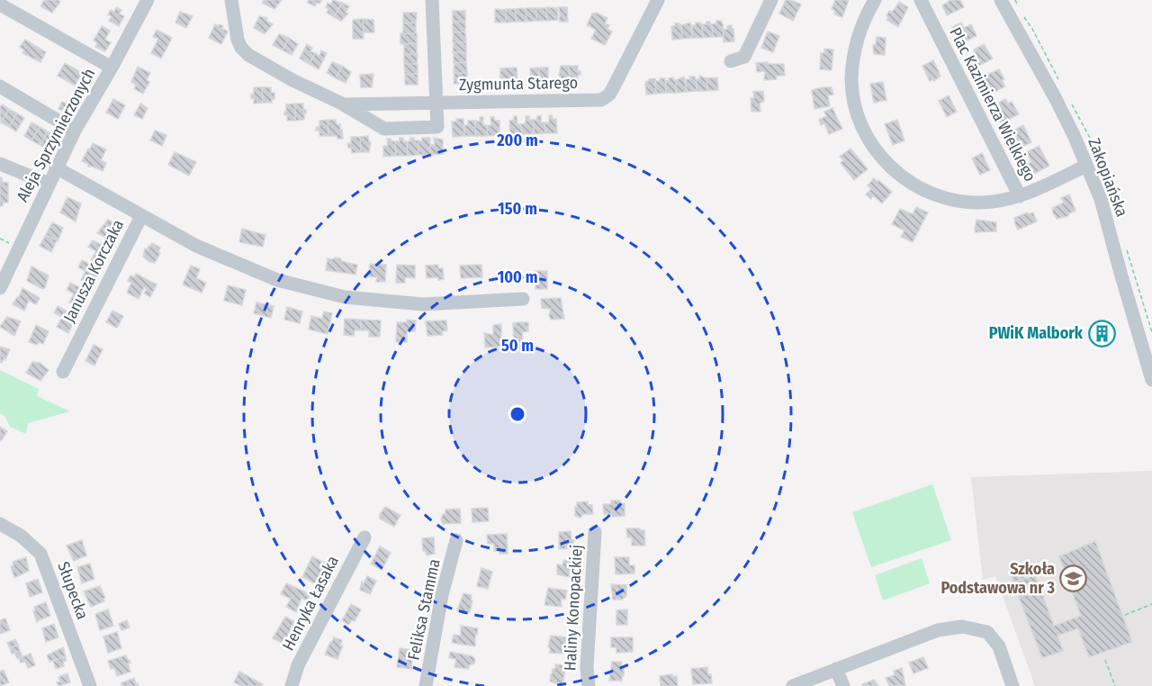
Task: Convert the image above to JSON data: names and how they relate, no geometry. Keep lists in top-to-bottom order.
{
  "streets": {
    "street": [
      "Zygmunta Starego",
      "Plac Kazimierza Wielkiego",
      "Aleja Sprzymierzonych",
      "Zakopiańska",
      "Janusza Korczaka",
      "Słupecka",
      "Henryka Łasaka",
      "Haliny Konopackiej",
      "Feliksa Stamma"
    ]
  },
  "crossings": [
    ["Aleja Sprzymierzonych", "Janusza Korczaka"]
  ],
  "places": {
    "building": ["PWiK Malbork"],
    "school or university": ["Szkoła Podstawowa nr 3"]
  },
  "rings": [
    "200 m",
    "150 m",
    "100 m",
    "50 m"
  ]
}
